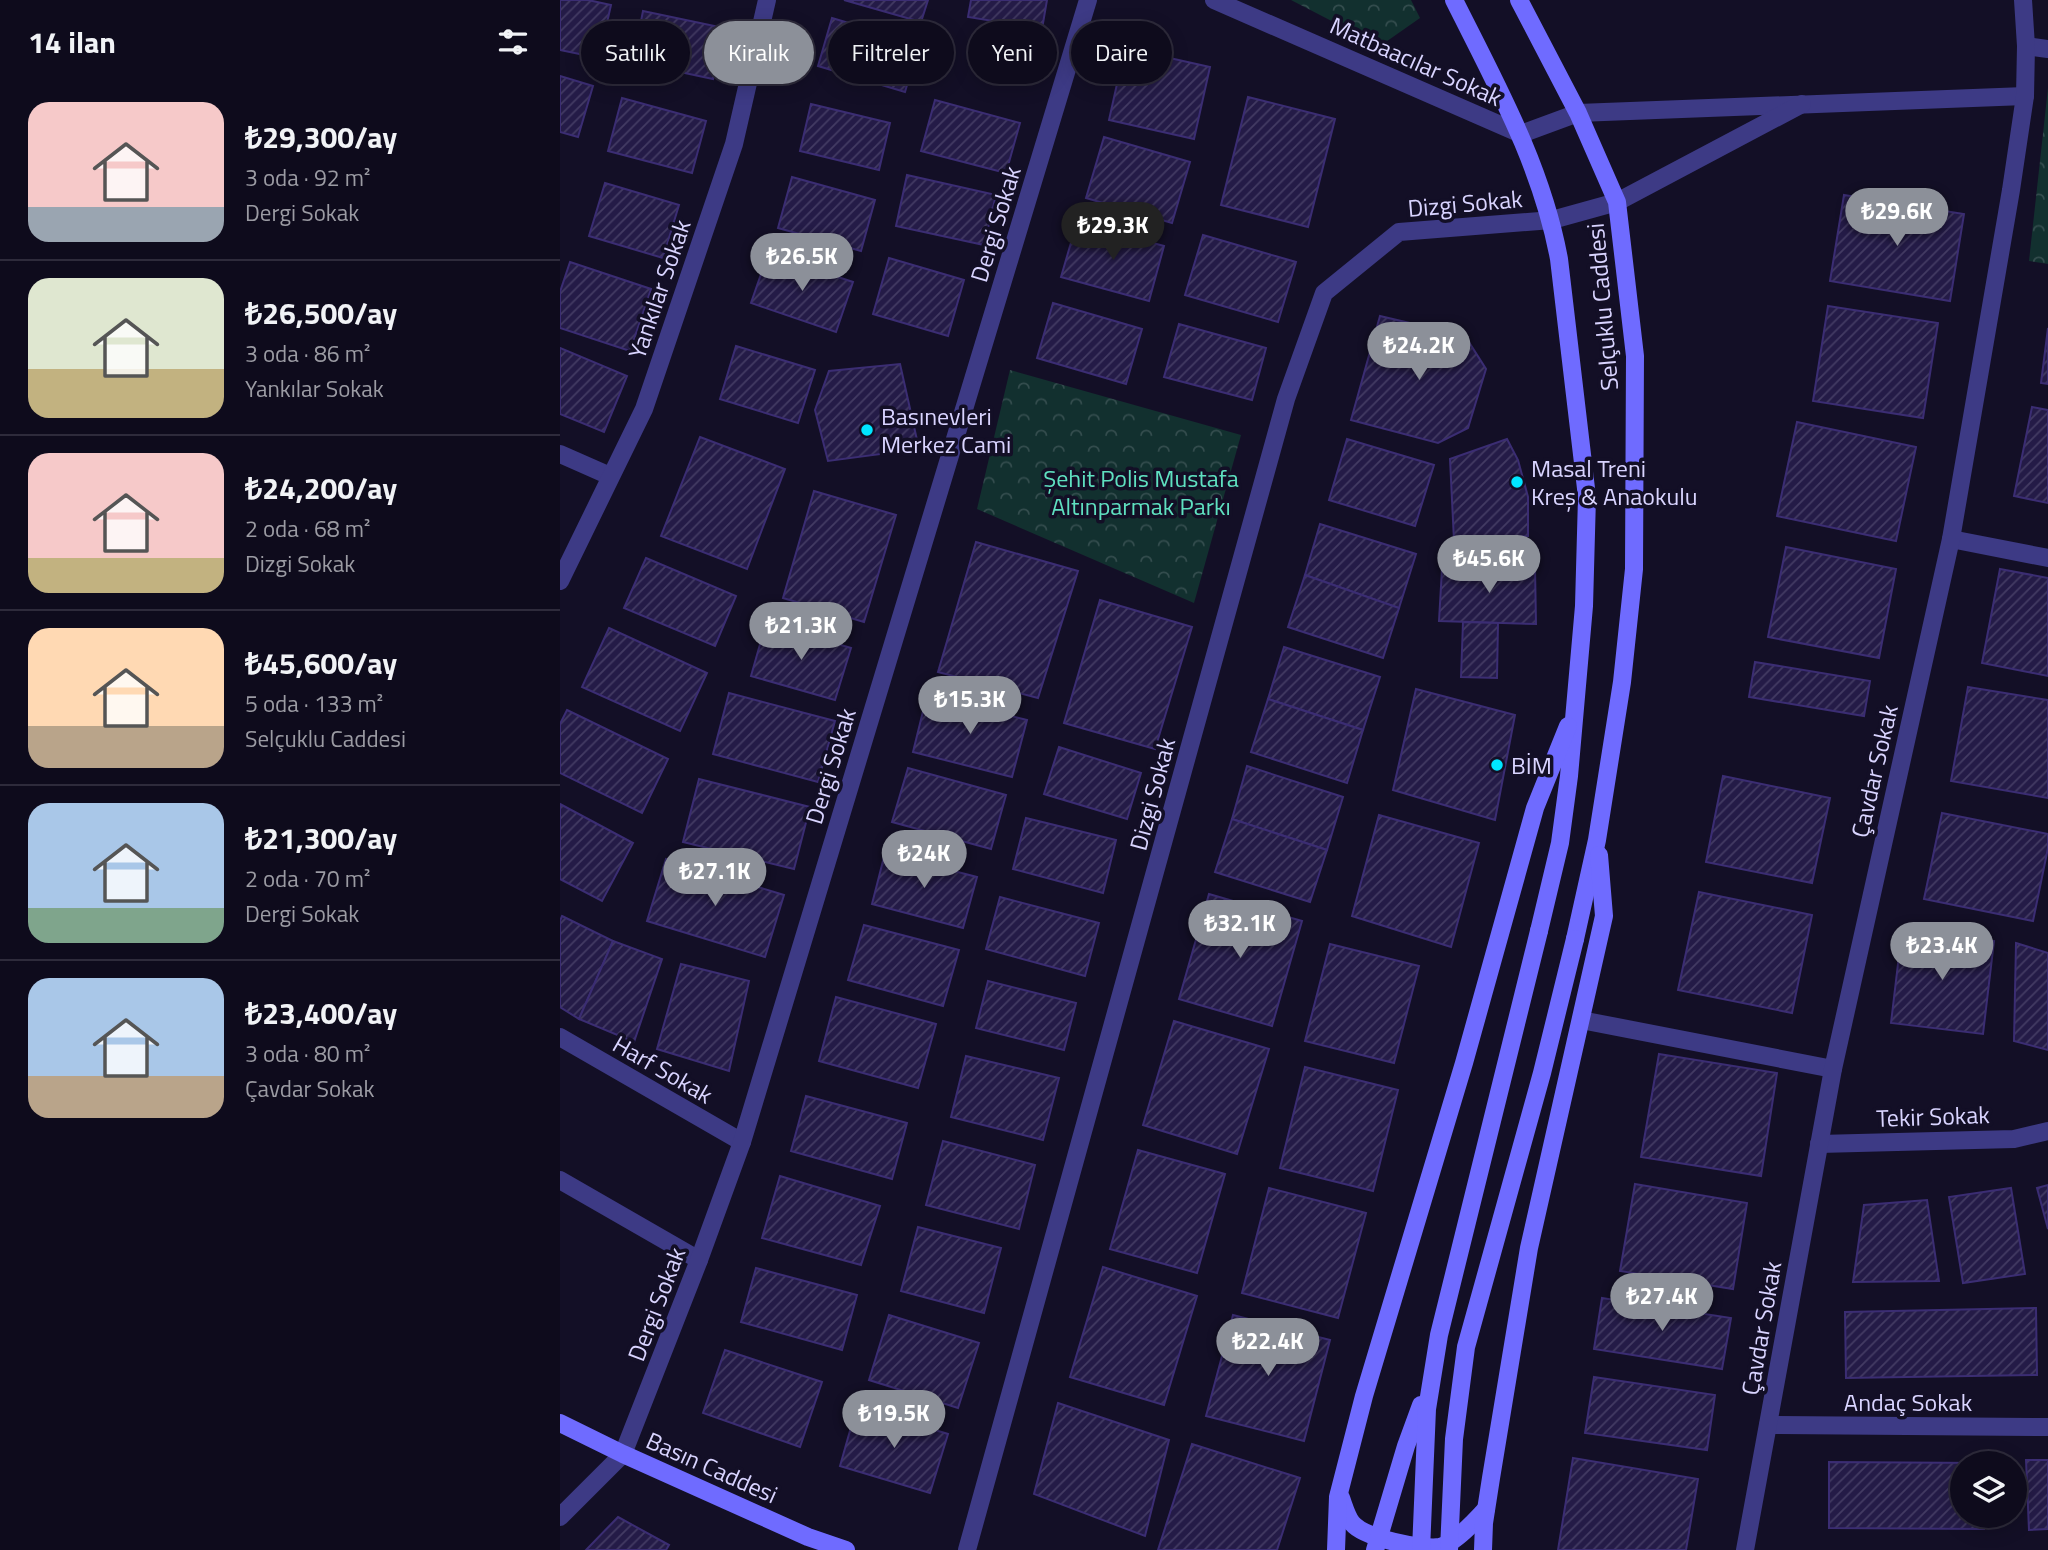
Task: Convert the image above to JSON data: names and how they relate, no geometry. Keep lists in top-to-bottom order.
{
  "streets": {
    "main road": ["Selçuklu Caddesi", "Basın Caddesi"],
    "street": [
      "Matbaacılar Sokak",
      "Dizgi Sokak",
      "Dergi Sokak",
      "Yankılar Sokak",
      "Çavdar Sokak",
      "Harf Sokak",
      "Tekir Sokak",
      "Andaç Sokak"
    ]
  },
  "crossings": [
    ["Matbaacılar Sokak", "Selçuklu Caddesi"],
    ["Dizgi Sokak", "Selçuklu Caddesi"],
    ["Dergi Sokak", "Harf Sokak"],
    ["Dergi Sokak", "Basın Caddesi"],
    ["Çavdar Sokak", "Tekir Sokak"],
    ["Çavdar Sokak", "Andaç Sokak"]
  ],
  "parks": ["Şehit Polis Mustafa Altınparmak Parkı"],
  "places": ["Basınevleri Merkez Cami", "Masal Treni Kreş & Anaokulu", "BİM"],
  "page": {
    "heading": "14 ilan",
    "chip": [
      "Satılık",
      "Kiralık",
      "Filtreler",
      "Yeni",
      "Daire"
    ],
    "list": [
      {
        "name": "₺29,300/ay",
        "note": "3 oda · 92 m² · Dergi Sokak"
      },
      {
        "name": "₺26,500/ay",
        "note": "3 oda · 86 m² · Yankılar Sokak"
      },
      {
        "name": "₺24,200/ay",
        "note": "2 oda · 68 m² · Dizgi Sokak"
      },
      {
        "name": "₺45,600/ay",
        "note": "5 oda · 133 m² · Selçuklu Caddesi"
      },
      {
        "name": "₺21,300/ay",
        "note": "2 oda · 70 m² · Dergi Sokak"
      },
      {
        "name": "₺23,400/ay",
        "note": "3 oda · 80 m² · Çavdar Sokak"
      }
    ],
    "price": [
      "₺29.6K",
      "₺29.3K",
      "₺26.5K",
      "₺24.2K",
      "₺45.6K",
      "₺21.3K",
      "₺15.3K",
      "₺24K",
      "₺27.1K",
      "₺32.1K",
      "₺23.4K",
      "₺27.4K",
      "₺22.4K",
      "₺19.5K"
    ]
  }
}
